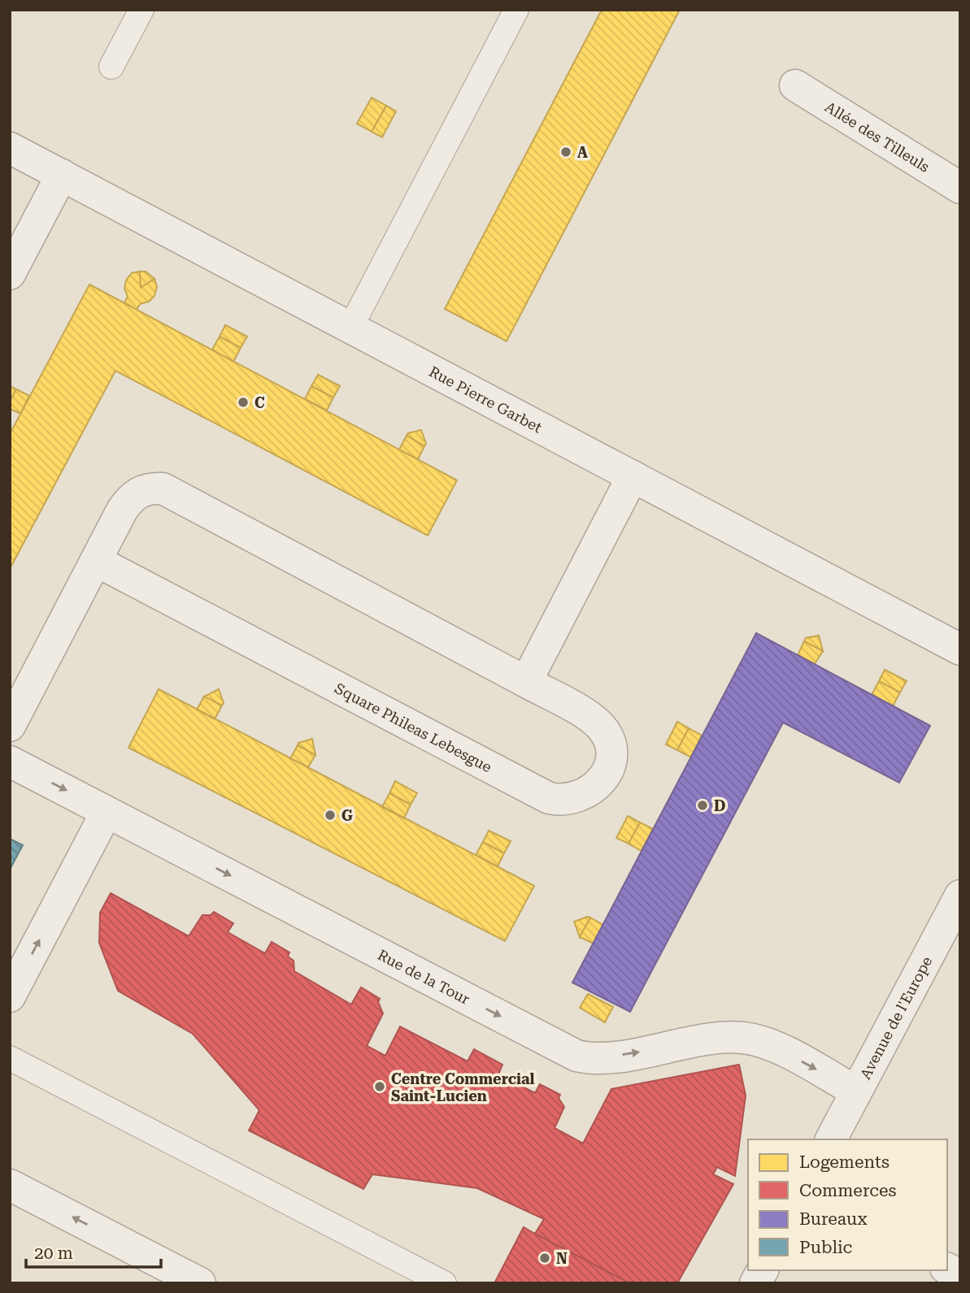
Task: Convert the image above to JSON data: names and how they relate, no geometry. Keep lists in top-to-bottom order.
{
  "streets": {
    "street": [
      "Allée des Tilleuls",
      "Rue Pierre Garbet",
      "Square Phileas Lebesgue",
      "Rue de la Tour",
      "Avenue de l'Europe"
    ]
  },
  "crossings": [
    ["Rue de la Tour", "Avenue de l'Europe"]
  ],
  "one_way": ["Rue de la Tour"],
  "places": [
    "A",
    "C",
    "D",
    "G",
    "Centre Commercial Saint-Lucien",
    "N"
  ],
  "legend": [
    "Logements",
    "Commerces",
    "Bureaux",
    "Public"
  ],
  "scale_bar": "20 m"
}
